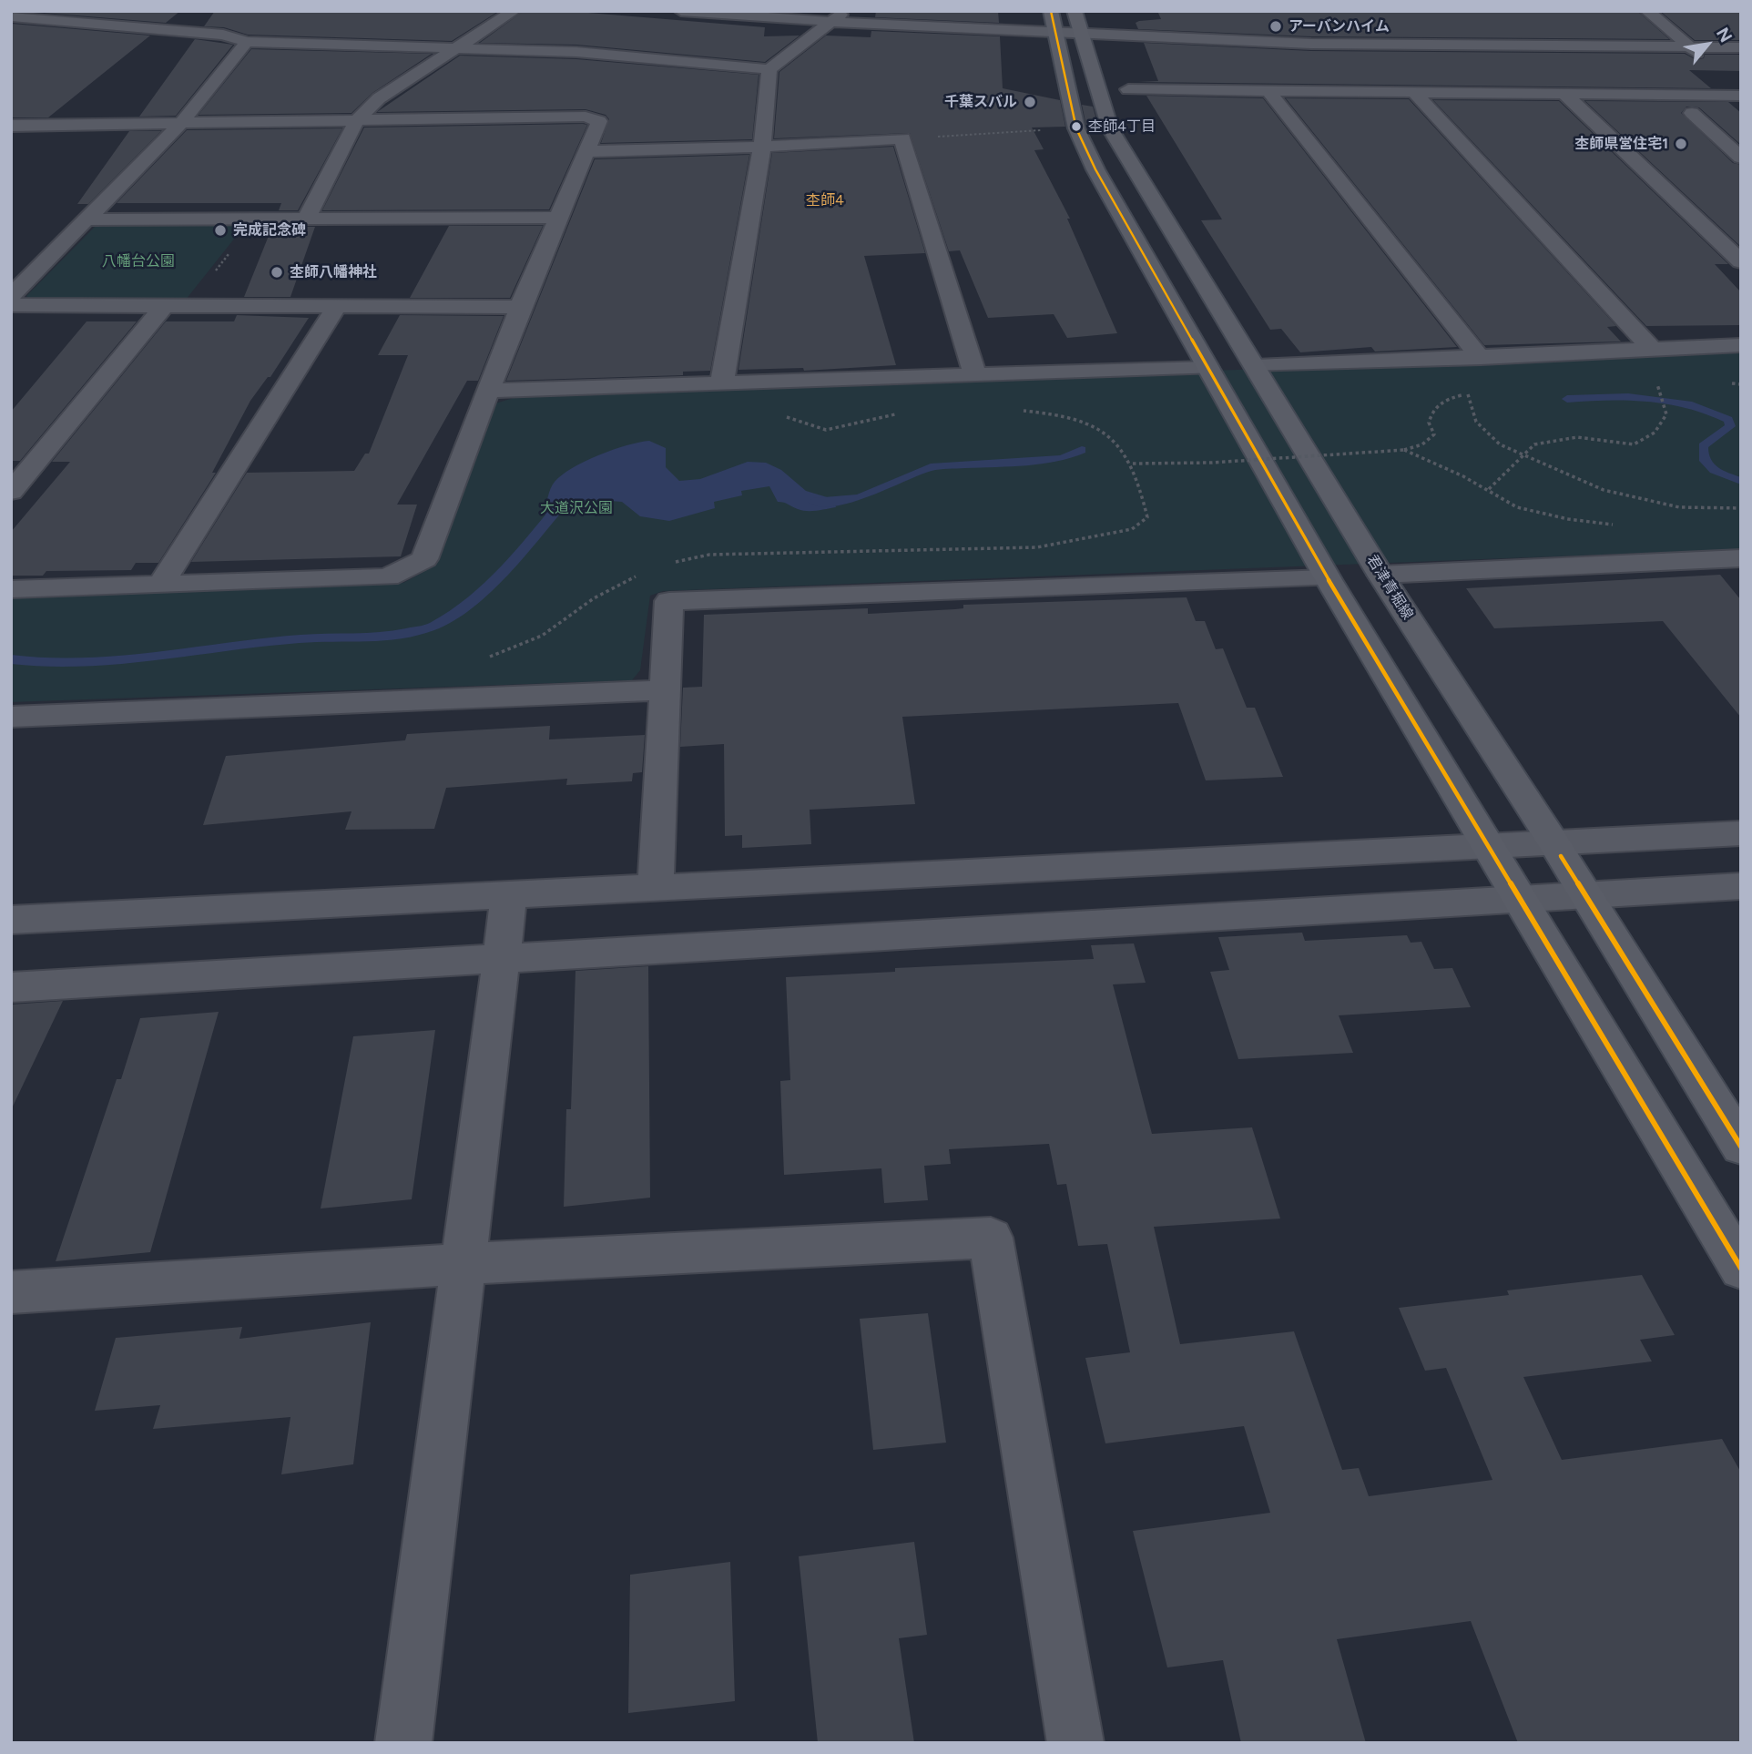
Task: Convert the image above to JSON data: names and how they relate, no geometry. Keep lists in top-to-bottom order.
{
  "streets": {
    "main road": ["君津青堀線"]
  },
  "districts": ["杢師4"],
  "parks": ["八幡台公園", "大道沢公園"],
  "places": [
    "アーバンハイム",
    "千葉スバル",
    "杢師4丁目",
    "杢師県営住宅1",
    "完成記念碑",
    "杢師八幡神社"
  ],
  "north": "top right"
}
